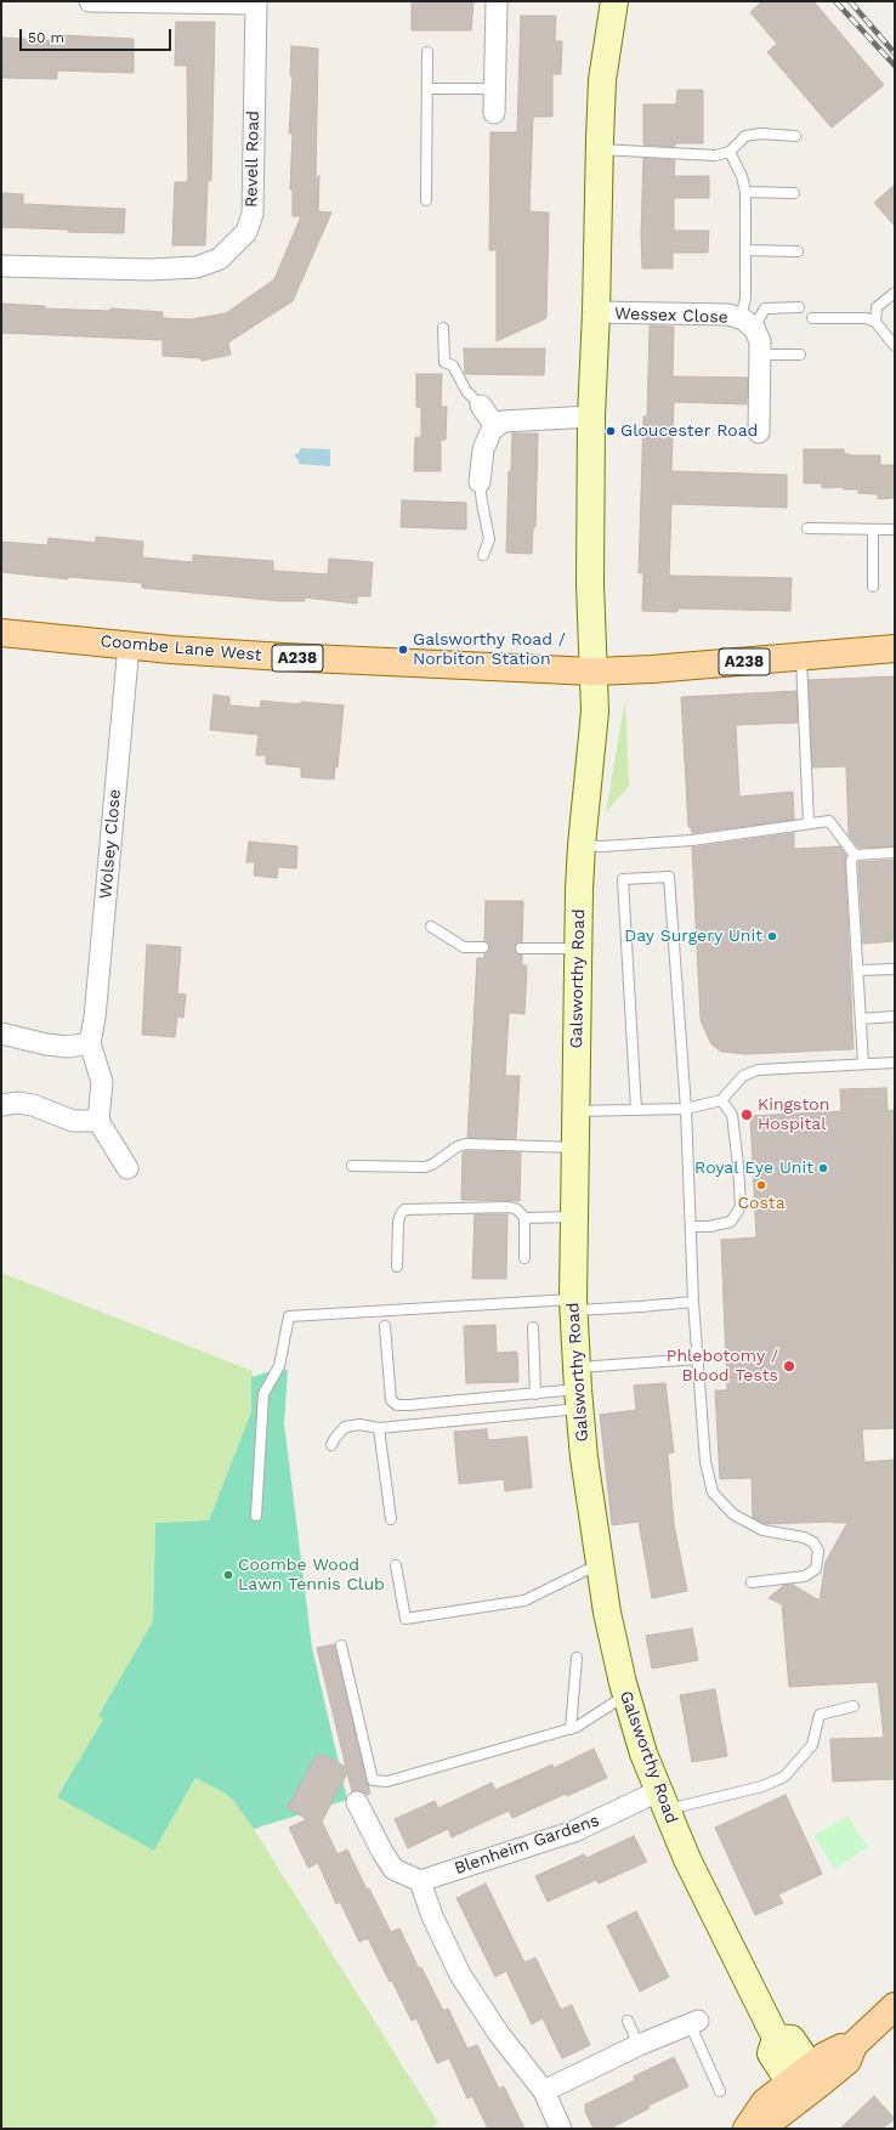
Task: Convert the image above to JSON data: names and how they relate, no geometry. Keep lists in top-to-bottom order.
{
  "streets": {
    "main road": ["Coombe Lane West", "A238"],
    "street": [
      "Revell Road",
      "Wessex Close",
      "Wolsey Close",
      "Galsworthy Road",
      "Blenheim Gardens"
    ]
  },
  "crossings": [
    ["Coombe Lane West", "A238"],
    ["Coombe Lane West", "Wolsey Close"],
    ["Coombe Lane West", "Galsworthy Road"],
    ["A238", "Galsworthy Road"],
    ["Galsworthy Road", "Blenheim Gardens"]
  ],
  "places": [
    "Gloucester Road",
    "Galsworthy Road / Norbiton Station",
    "Day Surgery Unit",
    "Kingston Hospital",
    "Royal Eye Unit",
    "Costa",
    "Phlebotomy / Blood Tests",
    "Coombe Wood Lawn Tennis Club"
  ],
  "scale_bar": "50 m"
}
